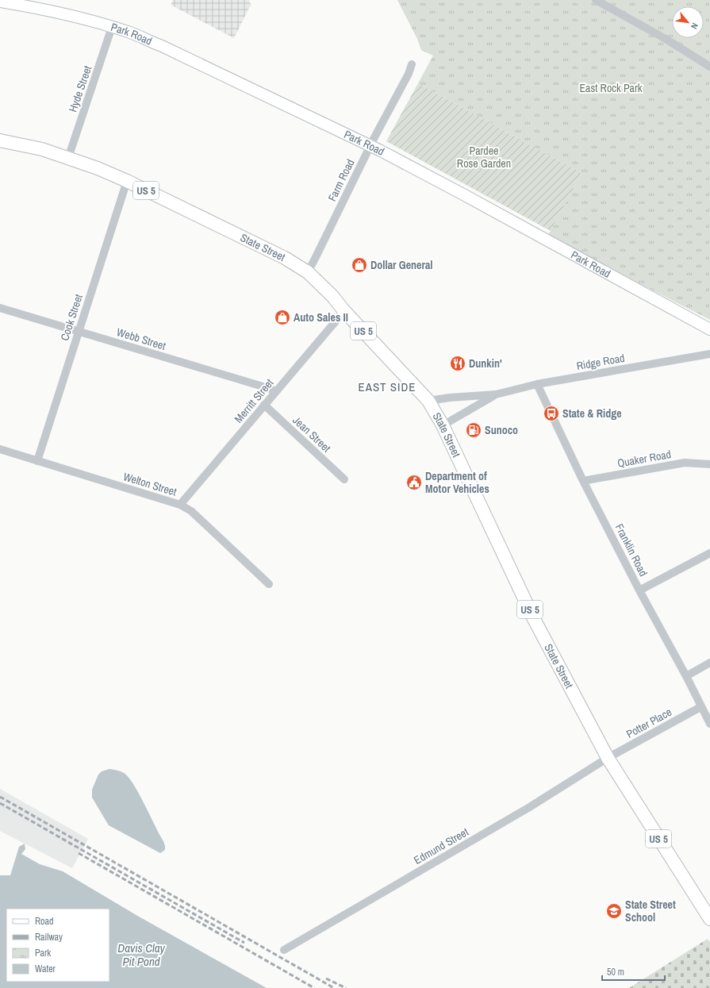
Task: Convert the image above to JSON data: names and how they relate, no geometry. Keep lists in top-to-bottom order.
{
  "streets": {
    "main road": ["Park Road", "US 5", "State Street"],
    "street": [
      "Hyde Street",
      "Farm Road",
      "Cook Street",
      "Webb Street",
      "Ridge Road",
      "Merritt Street",
      "Jean Street",
      "Quaker Road",
      "Welton Street",
      "Franklin Road",
      "Potter Place",
      "Edmund Street"
    ]
  },
  "crossings": [
    ["Park Road", "Hyde Street"],
    ["Park Road", "Farm Road"],
    ["Hyde Street", "State Street"],
    ["Farm Road", "State Street"],
    ["State Street", "Cook Street"],
    ["State Street", "Ridge Road"],
    ["State Street", "Merritt Street"],
    ["State Street", "Potter Place"],
    ["State Street", "Edmund Street"],
    ["Cook Street", "Webb Street"],
    ["Cook Street", "Welton Street"],
    ["Webb Street", "Merritt Street"],
    ["Ridge Road", "Franklin Road"],
    ["Merritt Street", "Jean Street"],
    ["Merritt Street", "Welton Street"],
    ["Quaker Road", "Franklin Road"],
    ["Franklin Road", "Potter Place"],
    ["Potter Place", "Edmund Street"]
  ],
  "districts": ["EAST SIDE"],
  "water": ["Davis Clay Pit Pond"],
  "parks": ["East Rock Park", "Pardee Rose Garden"],
  "places": {
    "shop": ["Dollar General", "Auto Sales II"],
    "restaurant": ["Dunkin'"],
    "bus stop": ["State & Ridge"],
    "fuel station": ["Sunoco"],
    "public building": ["Department of Motor Vehicles"],
    "school or university": ["State Street School"]
  },
  "legend": [
    "Road",
    "Railway",
    "Park",
    "Water"
  ],
  "scale_bar": "50 m",
  "north": "bottom right"
}
